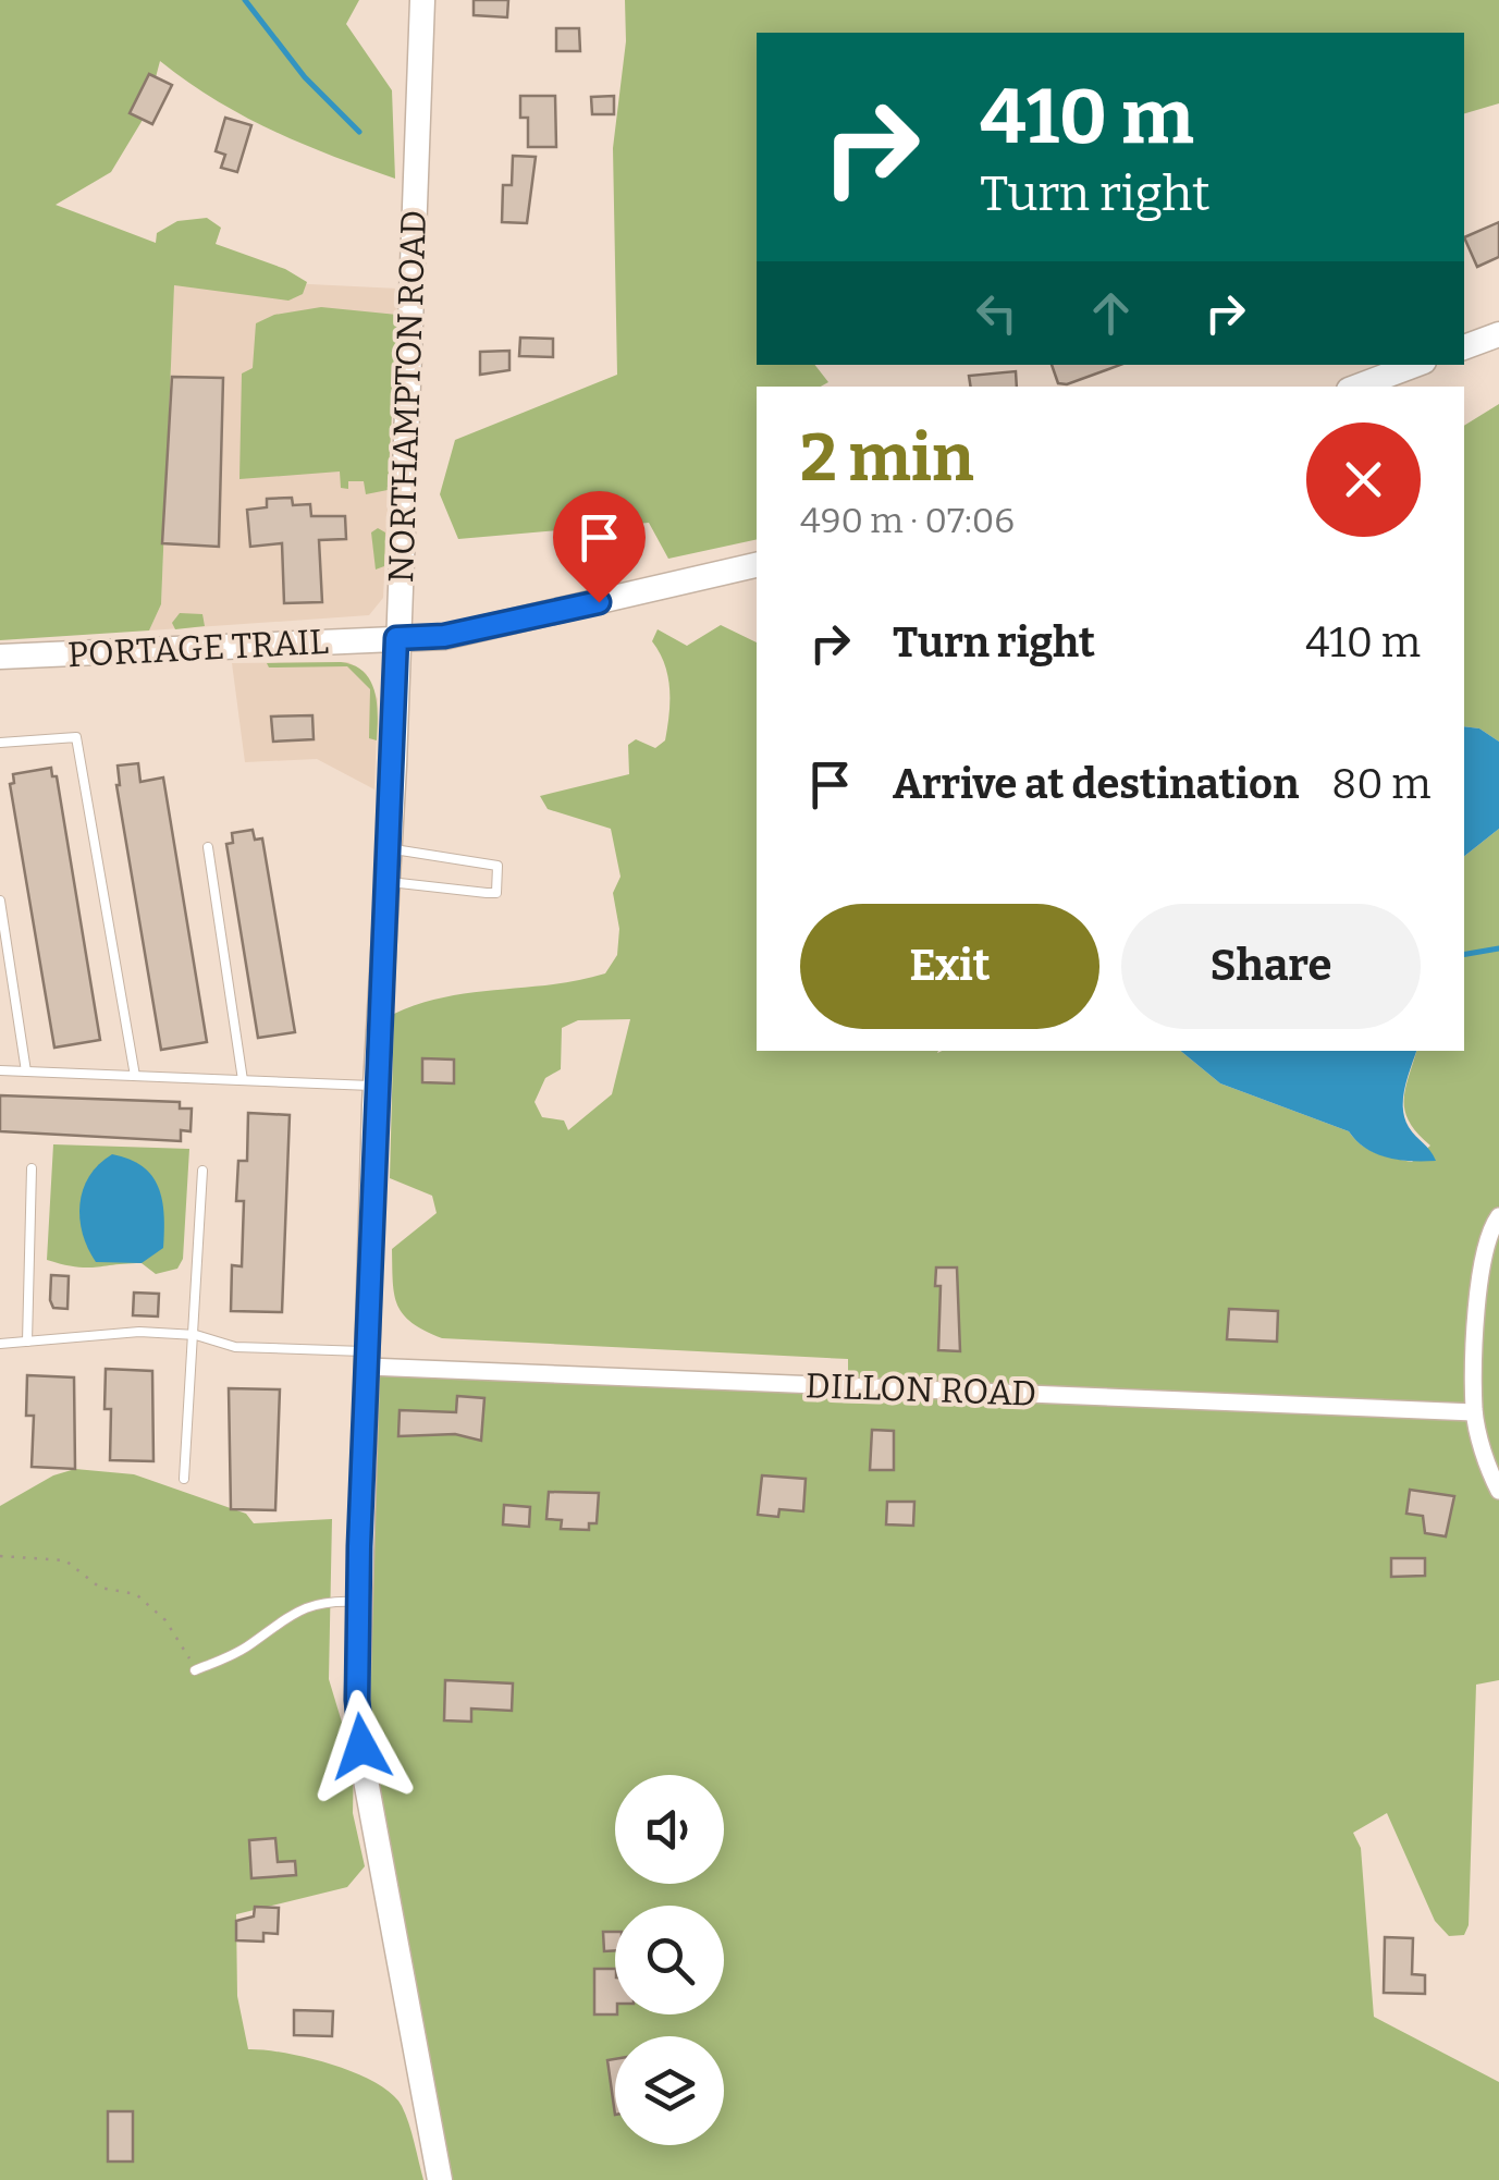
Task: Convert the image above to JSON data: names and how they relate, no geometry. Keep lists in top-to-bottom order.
{
  "streets": {
    "street": ["NORTHAMPTON ROAD", "PORTAGE TRAIL", "DILLON ROAD"]
  },
  "crossings": [
    ["NORTHAMPTON ROAD", "PORTAGE TRAIL"],
    ["NORTHAMPTON ROAD", "DILLON ROAD"]
  ],
  "page": {
    "turn": ["410 m", "Turn right"],
    "heading": ["2 min", "490 m · 07:06"],
    "list": [
      {
        "name": "Turn right",
        "value": "410 m"
      },
      {
        "name": "Arrive at destination",
        "value": "80 m"
      }
    ],
    "buttons": ["Exit", "Share"]
  }
}
